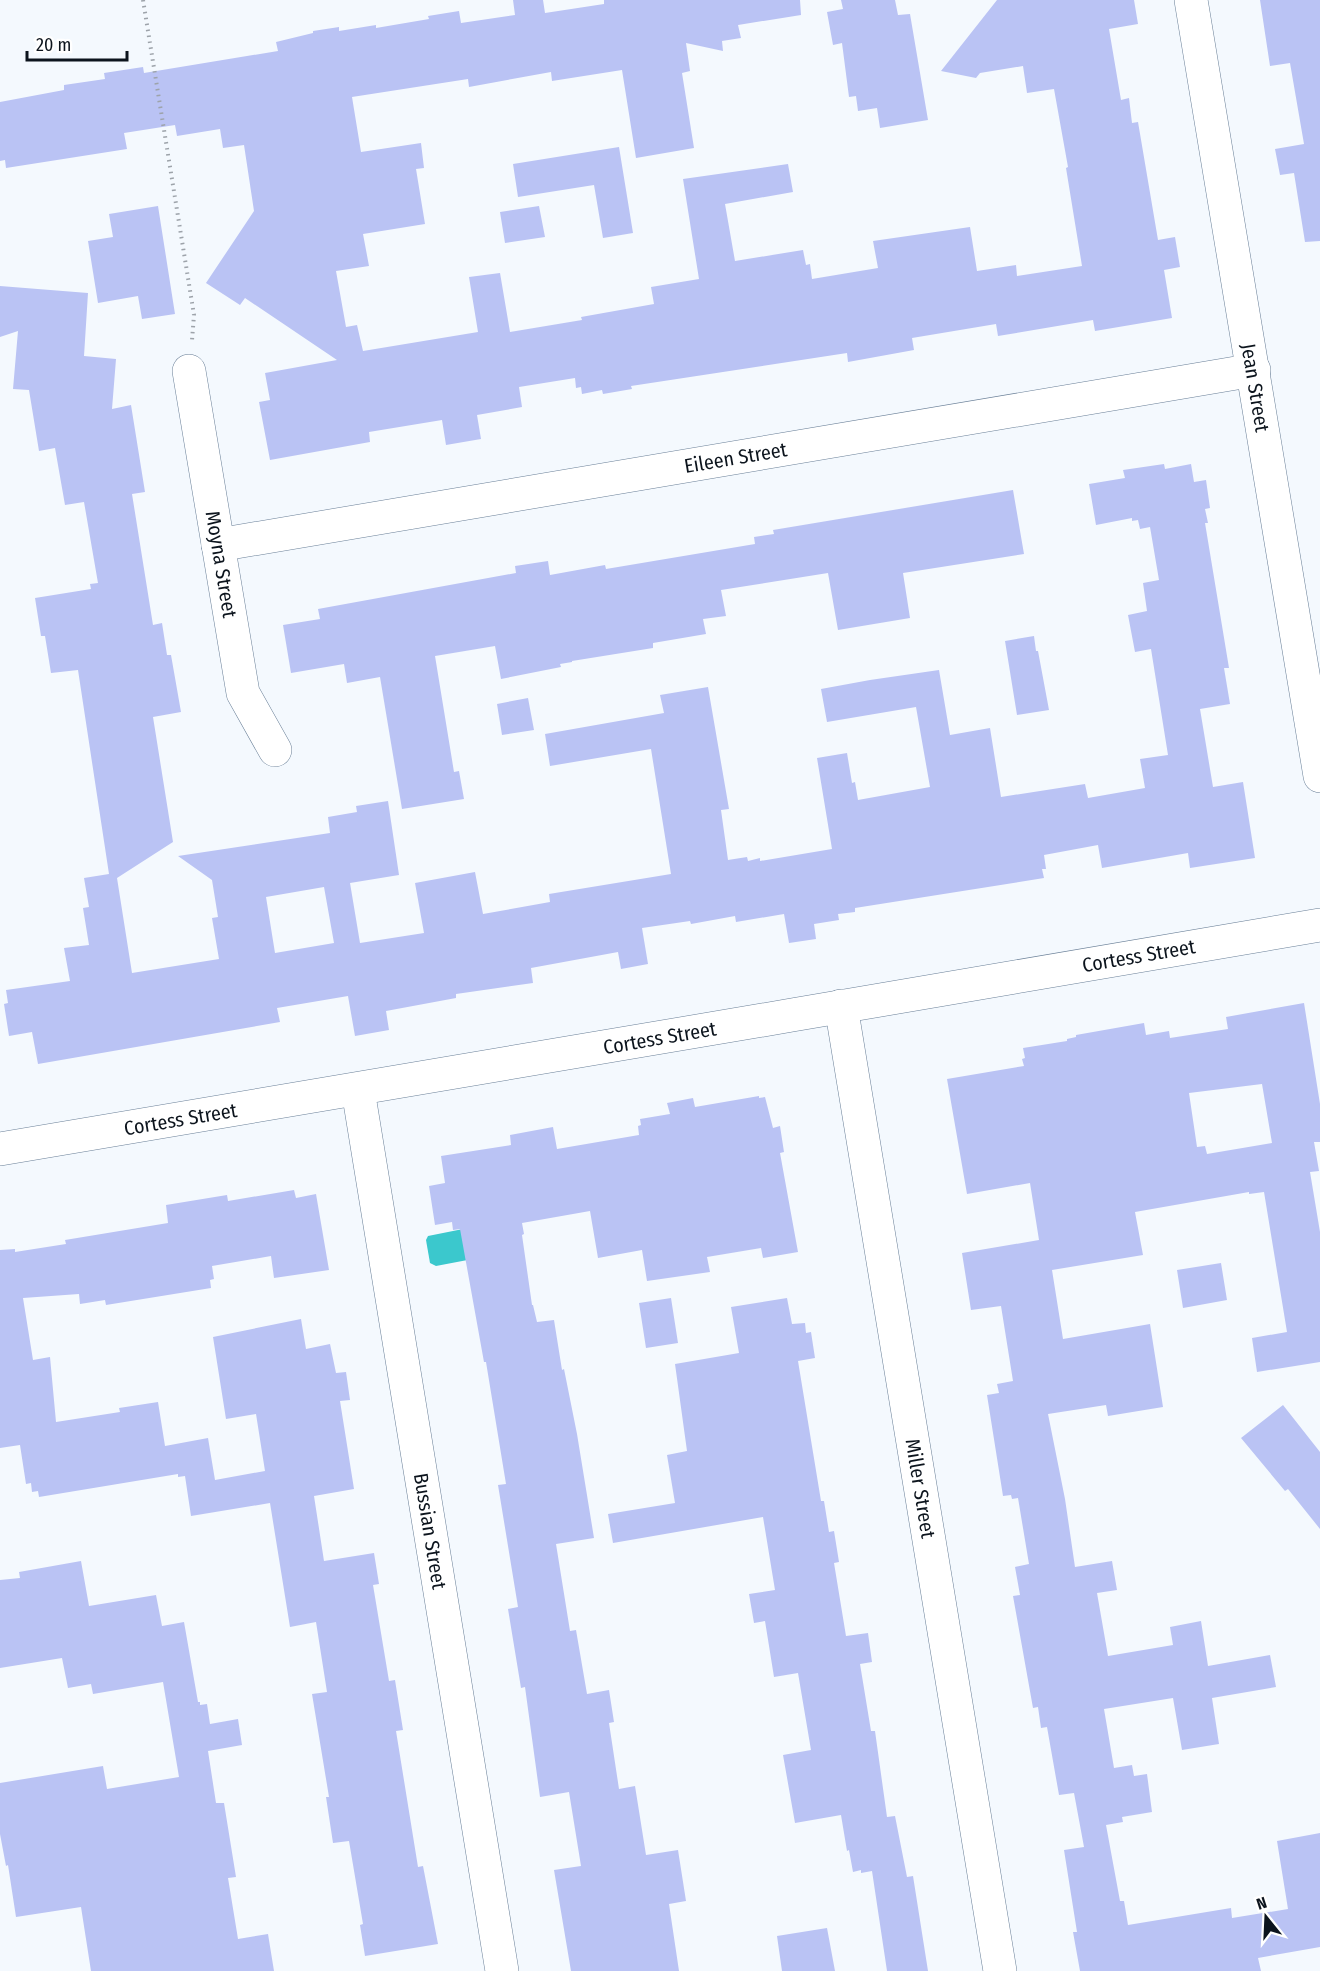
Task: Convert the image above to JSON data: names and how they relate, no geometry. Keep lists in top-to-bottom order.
{
  "streets": {
    "street": [
      "Jean Street",
      "Eileen Street",
      "Moyna Street",
      "Cortess Street",
      "Miller Street",
      "Bussian Street"
    ]
  },
  "crossings": [
    ["Jean Street", "Eileen Street"],
    ["Eileen Street", "Moyna Street"],
    ["Cortess Street", "Miller Street"],
    ["Cortess Street", "Bussian Street"]
  ],
  "scale_bar": "20 m",
  "north": "top"
}
